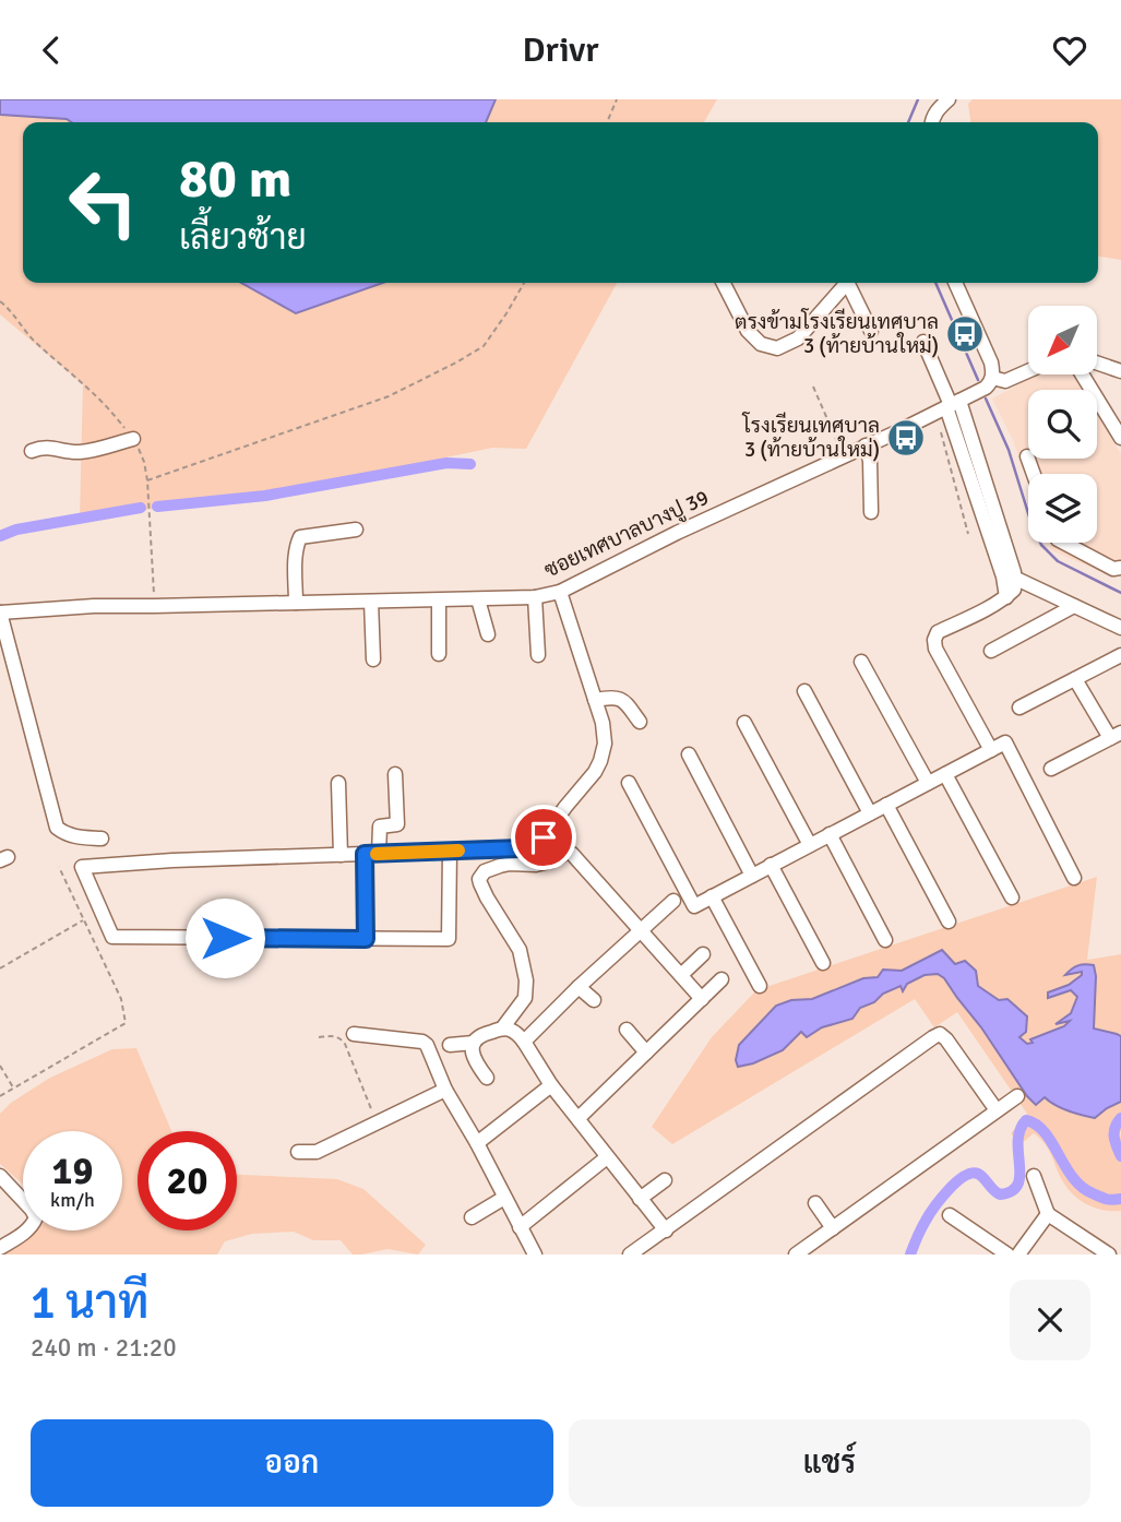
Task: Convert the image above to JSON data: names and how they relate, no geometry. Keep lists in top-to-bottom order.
{
  "streets": {
    "street": ["ซอยเทศบาลบางปู 39"]
  },
  "places": {
    "bus stop": ["ตรงข้ามโรงเรียนเทศบาล 3 (ท้ายบ้านใหม่)", "โรงเรียนเทศบาล 3 (ท้ายบ้านใหม่)"]
  },
  "north": "bottom left",
  "page": {
    "header": "Drivr",
    "turn": ["80 m", "เลี้ยวซ้าย"],
    "speed": "19 km/h",
    "limit": "20",
    "heading": ["1 นาที", "240 m · 21:20"],
    "buttons": ["ออก", "แชร์"]
  }
}
